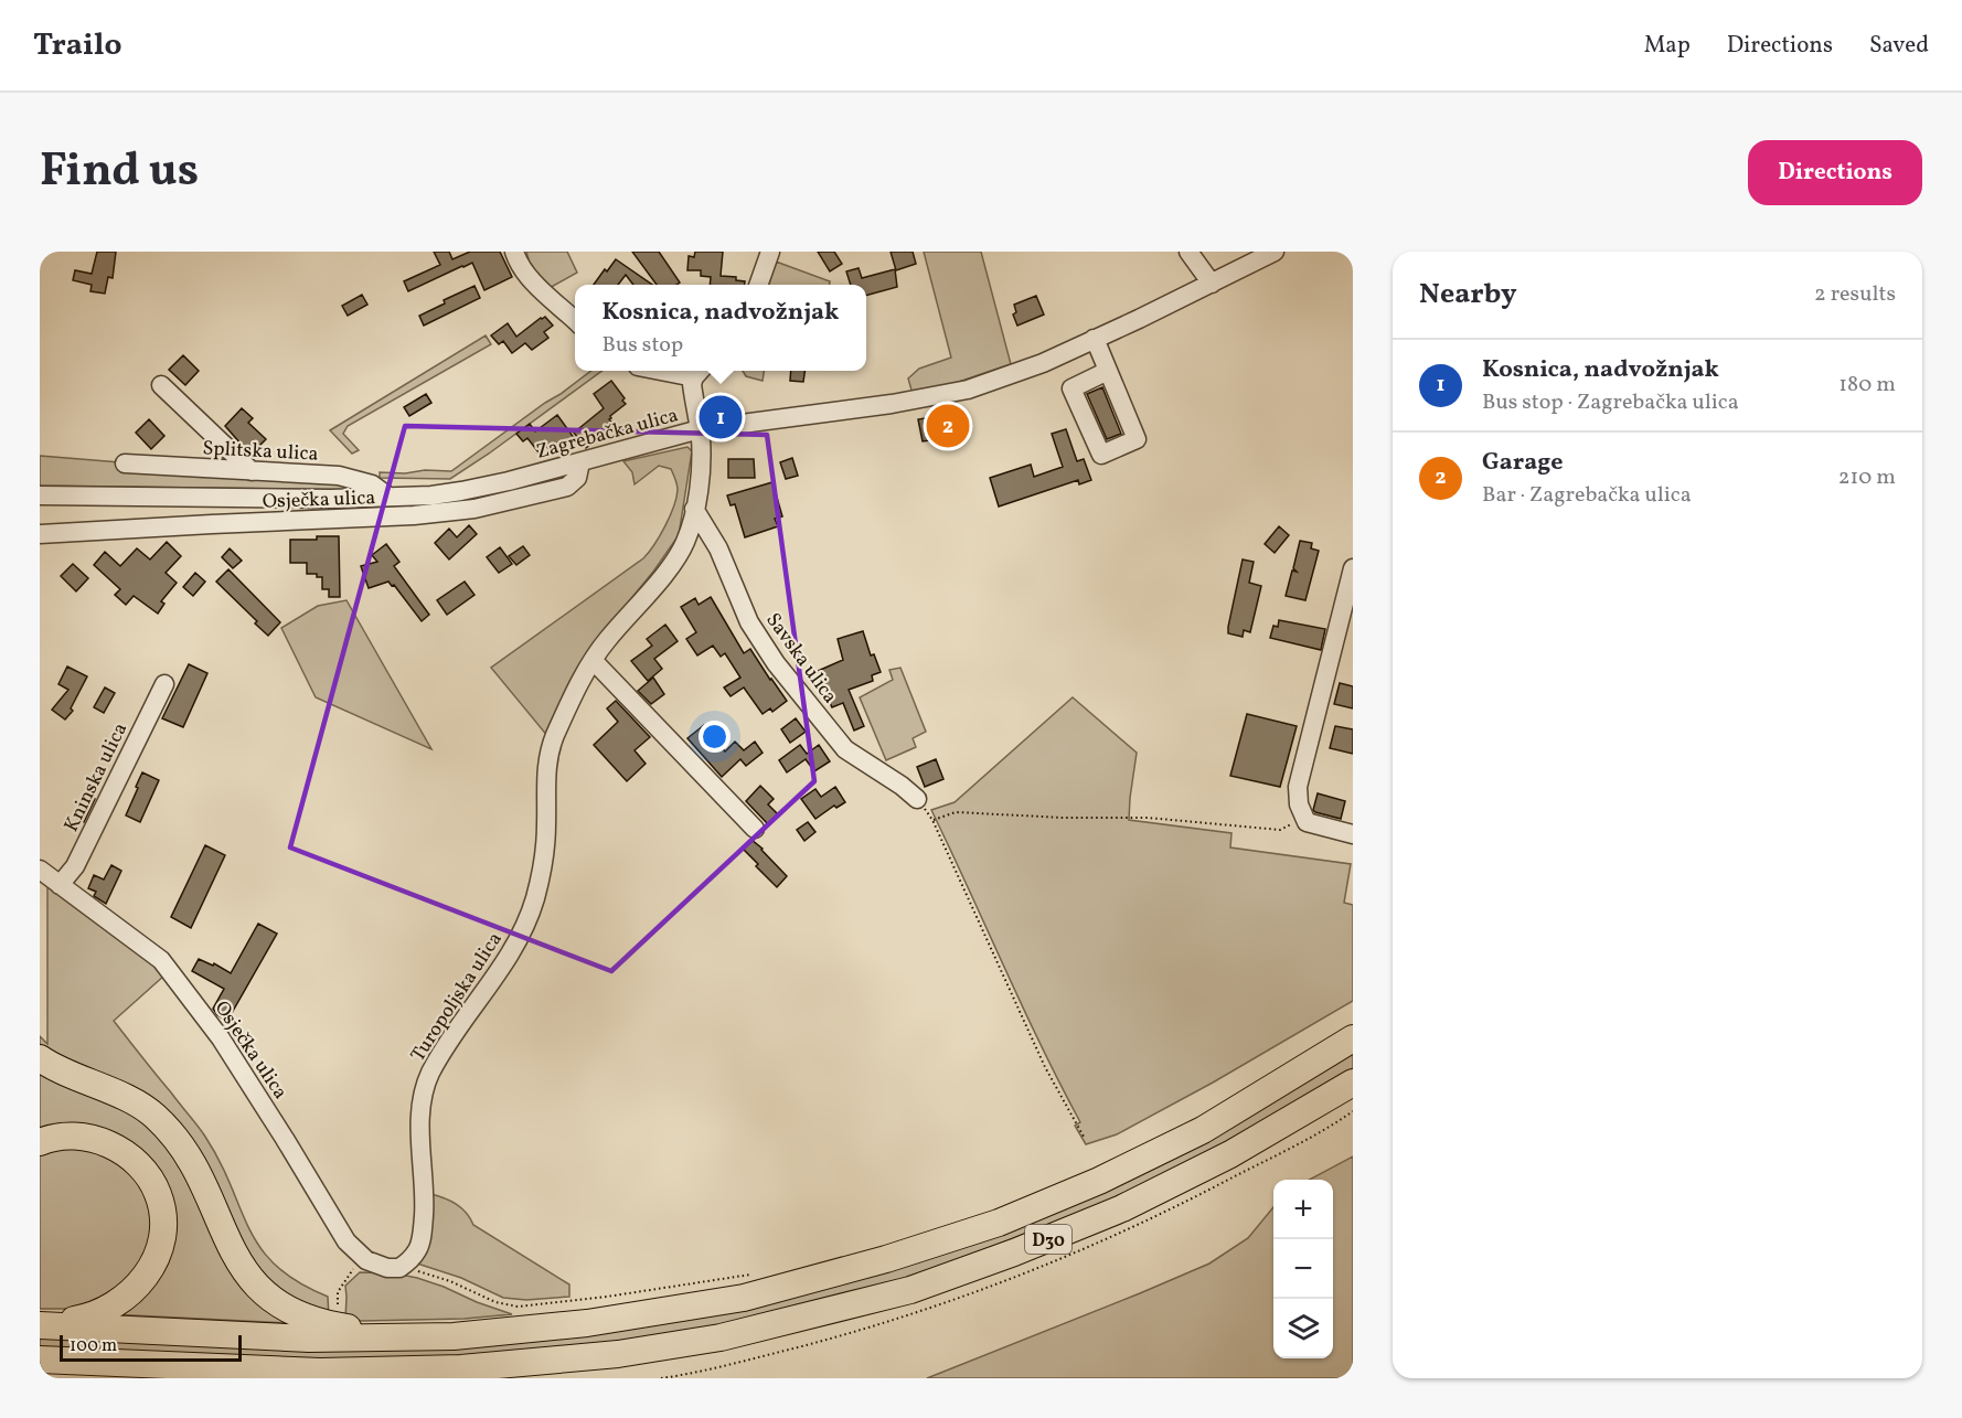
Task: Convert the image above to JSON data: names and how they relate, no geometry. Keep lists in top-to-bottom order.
{
  "streets": {
    "highway": ["D30"],
    "street": [
      "Zagrebačka ulica",
      "Splitska ulica",
      "Osječka ulica",
      "Savska ulica",
      "Kninska ulica",
      "Turopoljska ulica"
    ]
  },
  "crossings": [
    ["Zagrebačka ulica", "Splitska ulica"],
    ["Zagrebačka ulica", "Osječka ulica"],
    ["Zagrebačka ulica", "Turopoljska ulica"],
    ["Osječka ulica", "Kninska ulica"],
    ["Savska ulica", "Turopoljska ulica"]
  ],
  "scale_bar": "100 m",
  "page": {
    "header": "Trailo",
    "nav": ["Map", "Directions", "Saved"],
    "title": "Find us",
    "buttons": "Directions",
    "heading": ["Nearby", "2 results"],
    "popup": ["Kosnica, nadvožnjak", "Bus stop"],
    "list": [
      {
        "mark": "1",
        "name": "Kosnica, nadvožnjak",
        "note": "Bus stop · Zagrebačka ulica",
        "value": "180 m"
      },
      {
        "mark": "2",
        "name": "Garage",
        "note": "Bar · Zagrebačka ulica",
        "value": "210 m"
      }
    ],
    "pins": ["1", "2"],
    "map_buttons": ["+", "−"],
    "scale": "100 m"
  }
}
